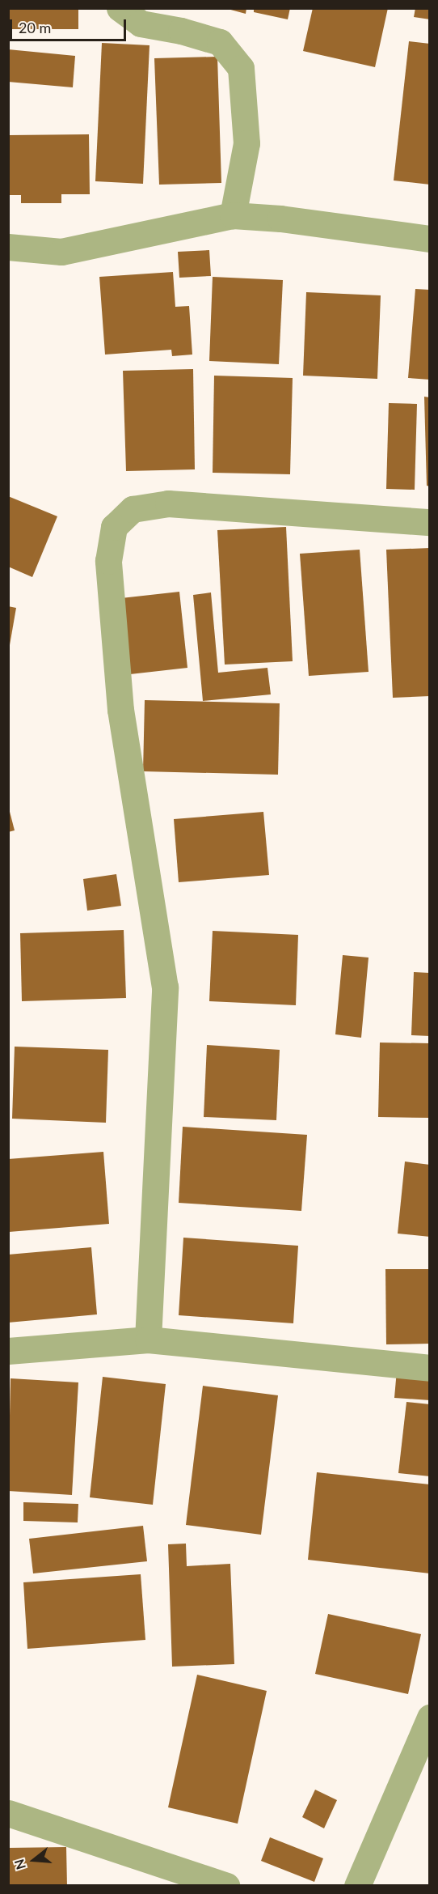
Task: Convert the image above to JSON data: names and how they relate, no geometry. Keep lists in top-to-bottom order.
{
  "scale_bar": "20 m",
  "north": "left"
}
